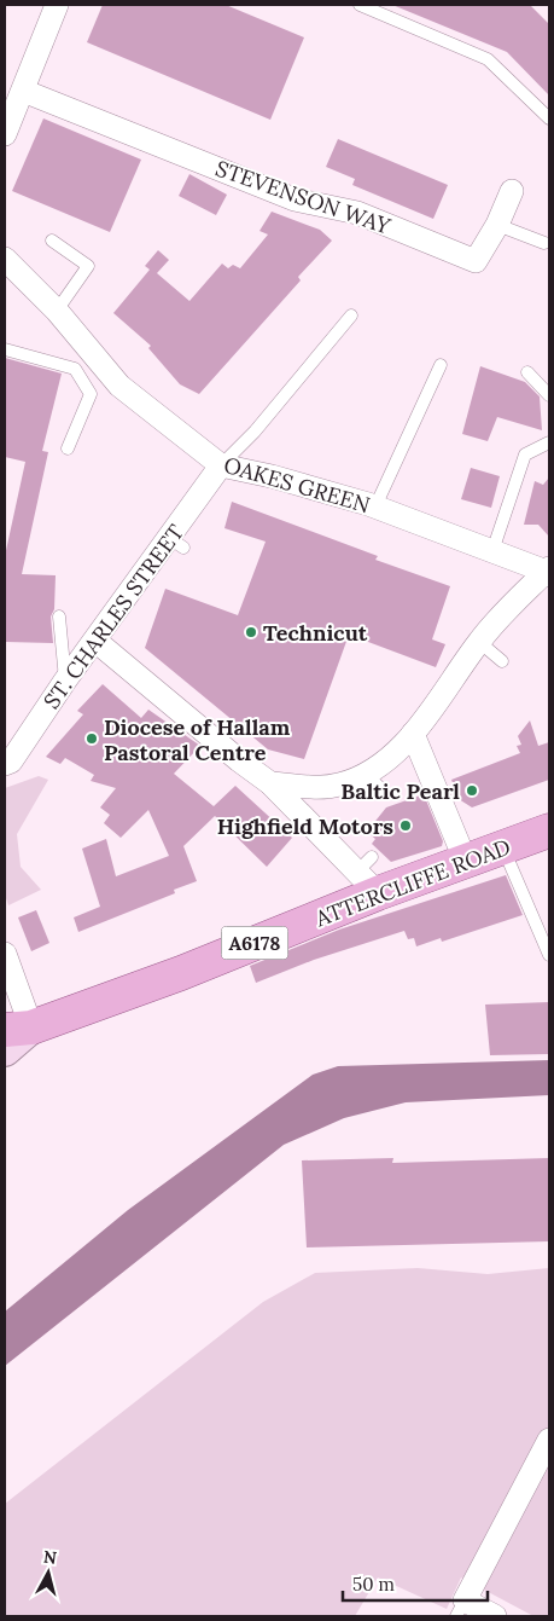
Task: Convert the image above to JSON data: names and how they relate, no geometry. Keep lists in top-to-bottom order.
{
  "streets": {
    "main road": ["ATTERCLIFFE ROAD", "A6178"],
    "street": ["STEVENSON WAY", "OAKES GREEN", "ST. CHARLES STREET"]
  },
  "crossings": [
    ["OAKES GREEN", "ST. CHARLES STREET"]
  ],
  "places": [
    "Technicut",
    "Diocese of Hallam Pastoral Centre",
    "Baltic Pearl",
    "Highfield Motors"
  ],
  "scale_bar": "50 m",
  "north": "top"
}
